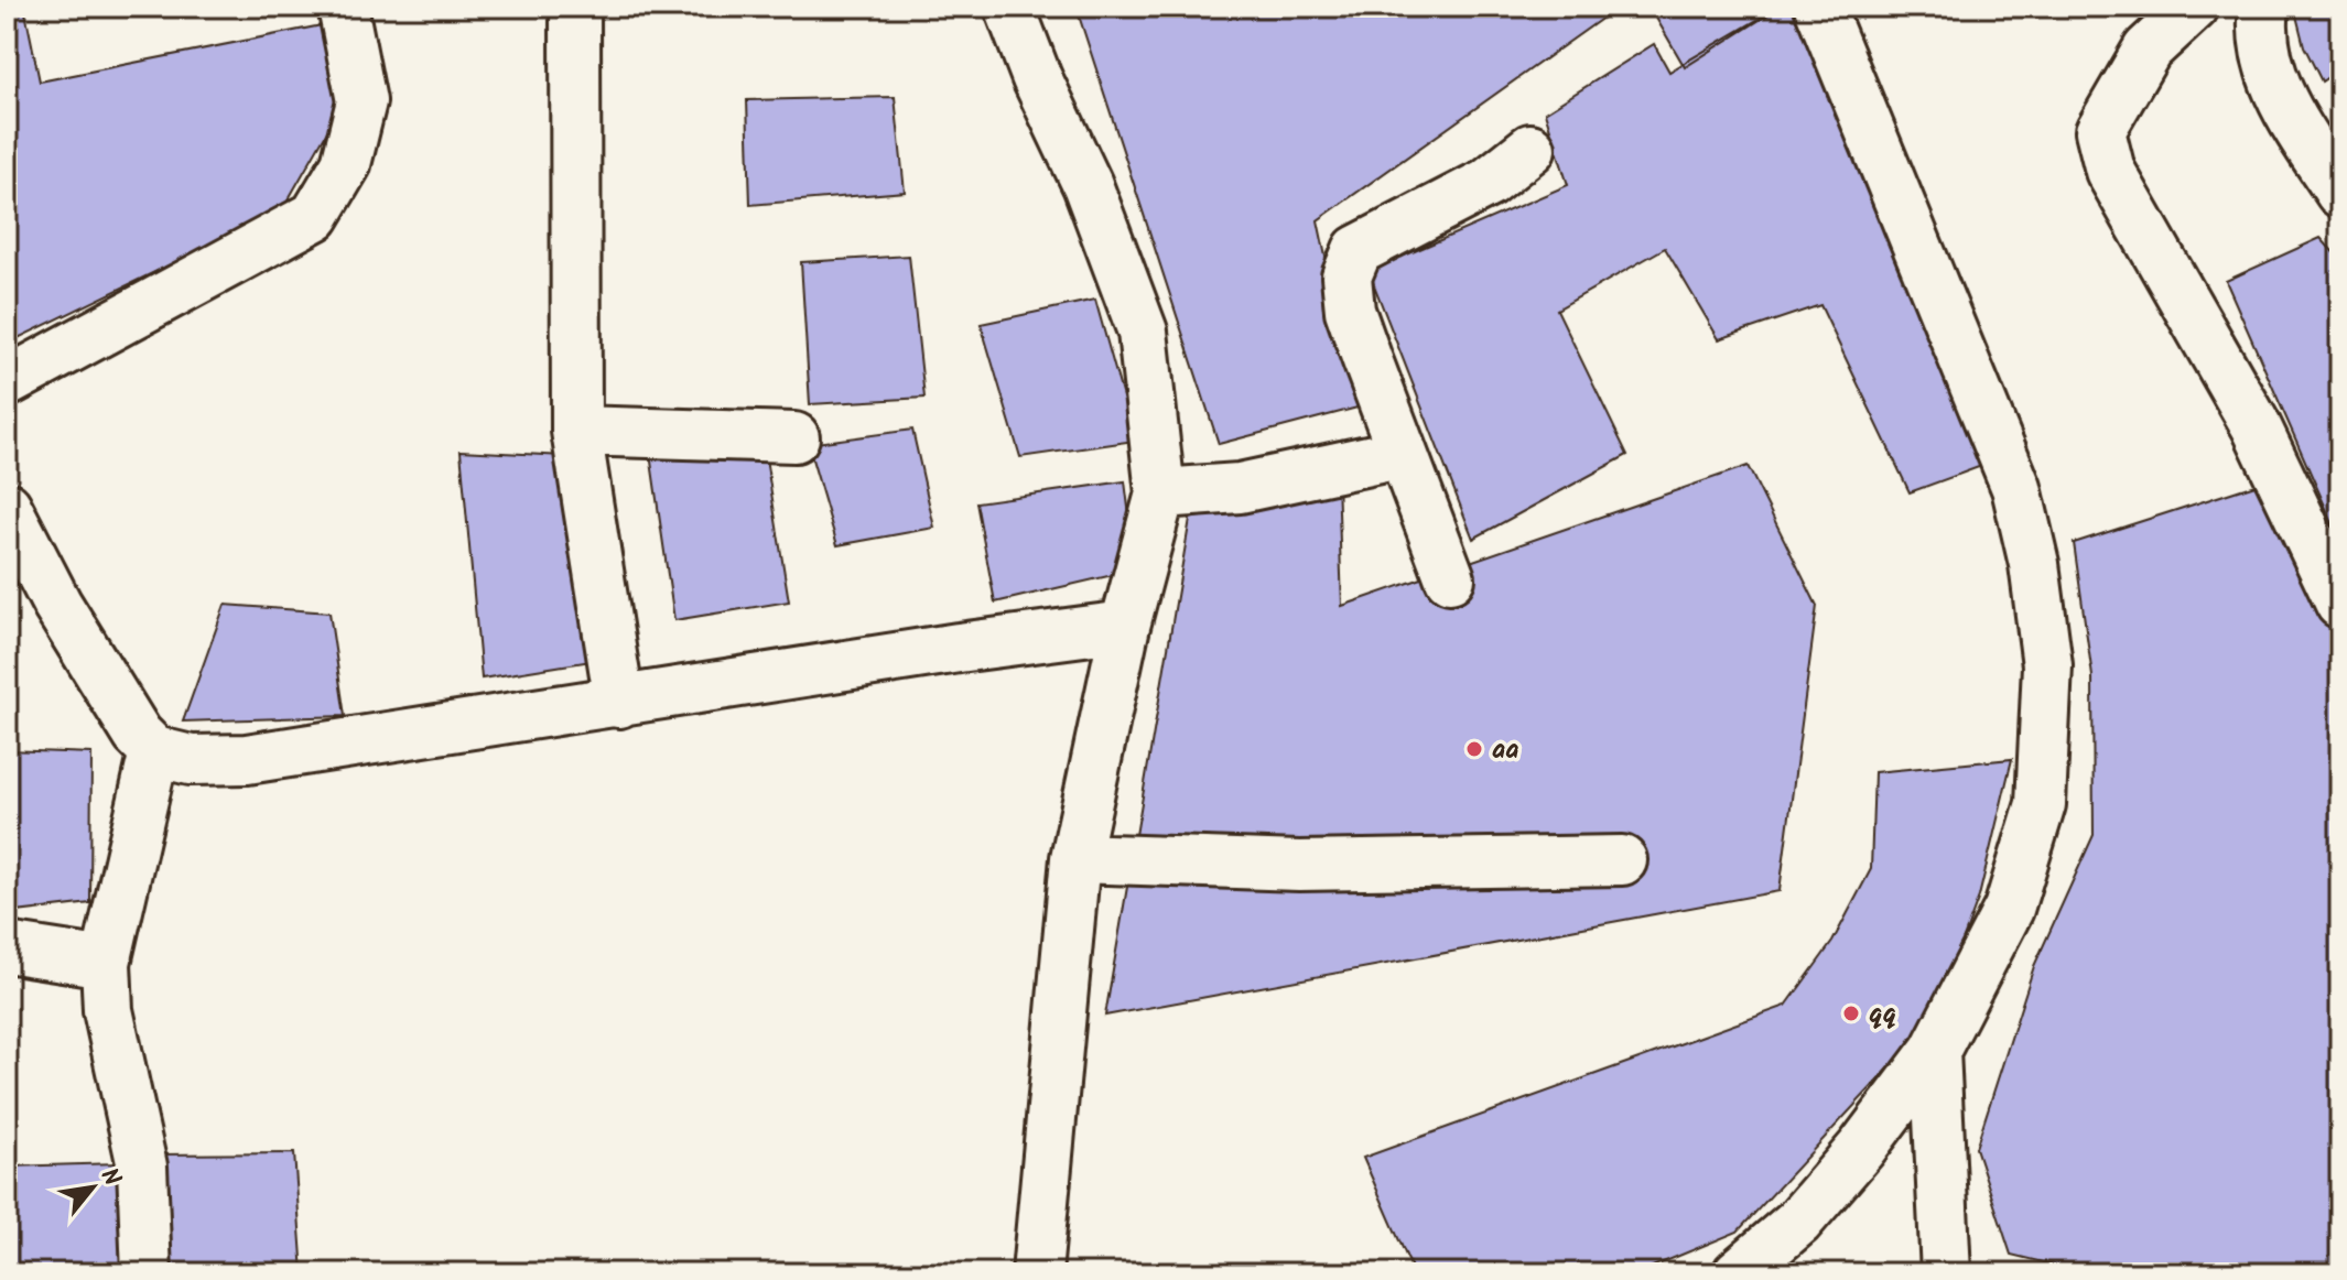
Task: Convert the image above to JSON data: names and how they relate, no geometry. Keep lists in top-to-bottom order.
{
  "places": ["aa", "qq"],
  "north": "top right"
}
